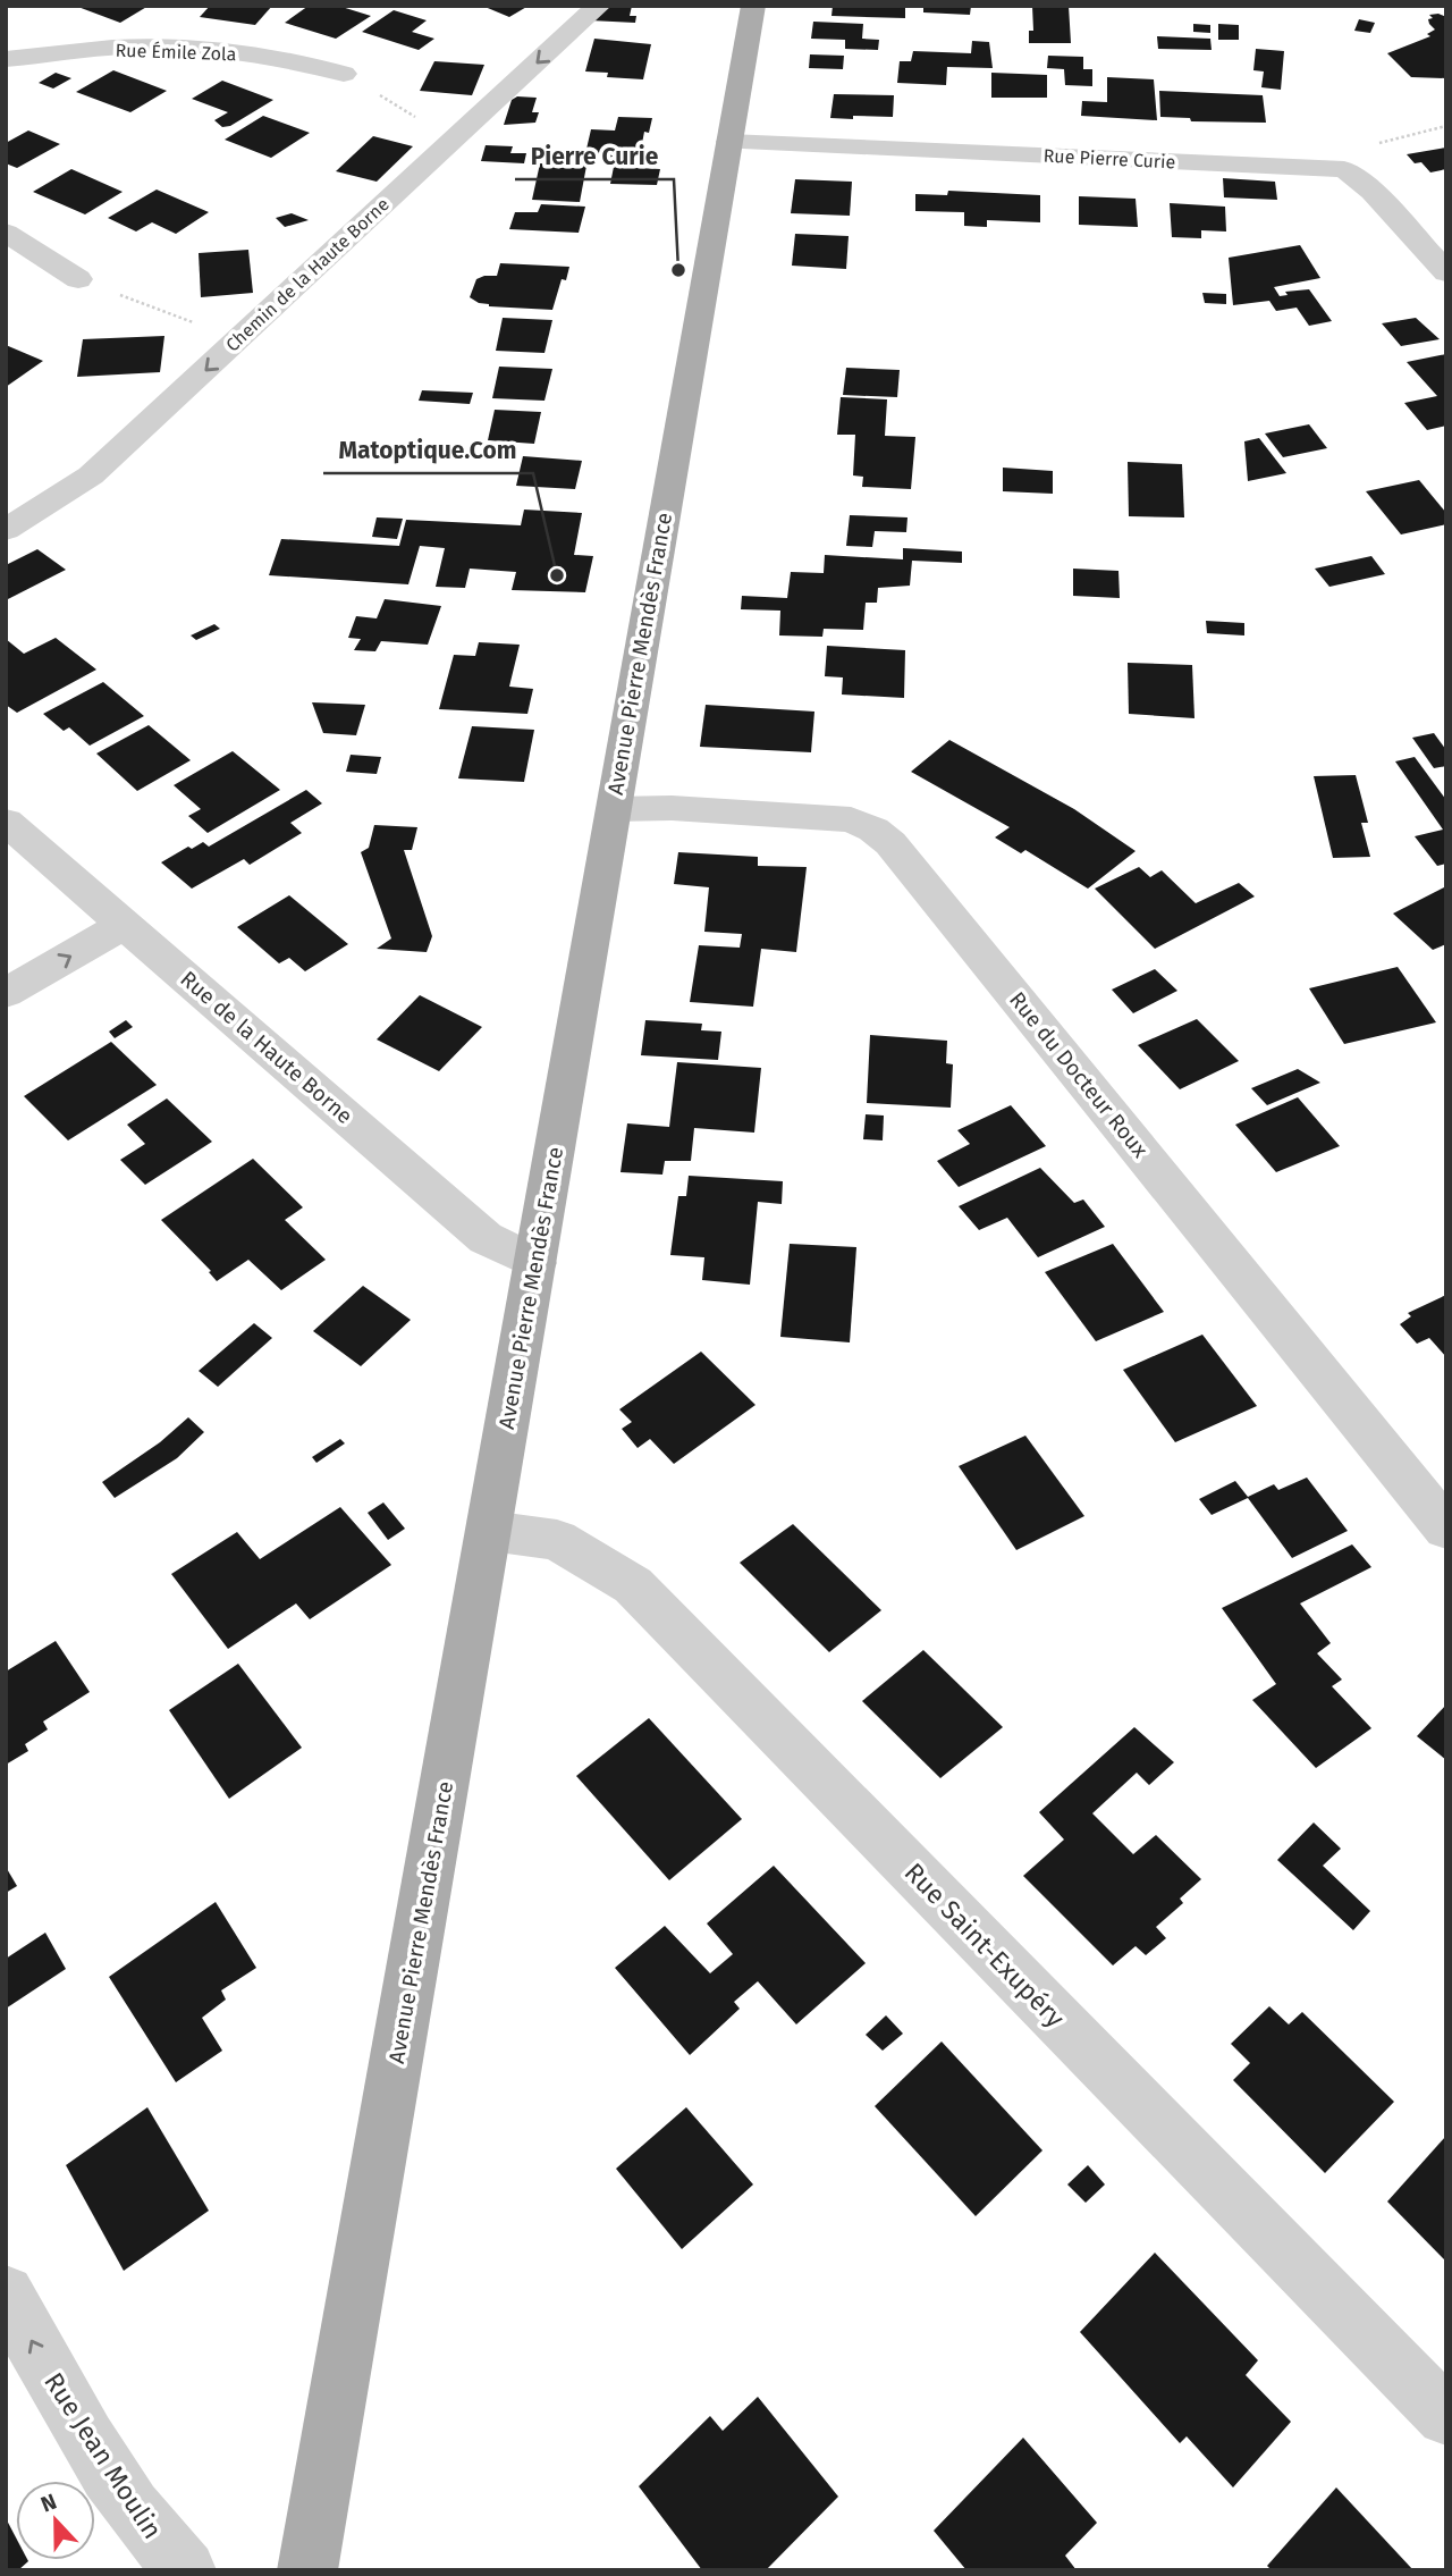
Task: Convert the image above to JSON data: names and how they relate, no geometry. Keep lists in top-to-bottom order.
{
  "streets": {
    "main road": ["Avenue Pierre Mendès France"],
    "street": [
      "Rue Émile Zola",
      "Rue Pierre Curie",
      "Chemin de la Haute Borne",
      "Rue de la Haute Borne",
      "Rue du Docteur Roux",
      "Rue Saint-Exupéry",
      "Rue Jean Moulin"
    ]
  },
  "crossings": [
    ["Rue Pierre Curie", "Avenue Pierre Mendès France"],
    ["Avenue Pierre Mendès France", "Rue de la Haute Borne"],
    ["Avenue Pierre Mendès France", "Rue du Docteur Roux"],
    ["Avenue Pierre Mendès France", "Rue Saint-Exupéry"]
  ],
  "one_way": ["Chemin de la Haute Borne", "Rue Jean Moulin"],
  "places": ["Pierre Curie", "Matoptique.Com"],
  "north": "top"
}
